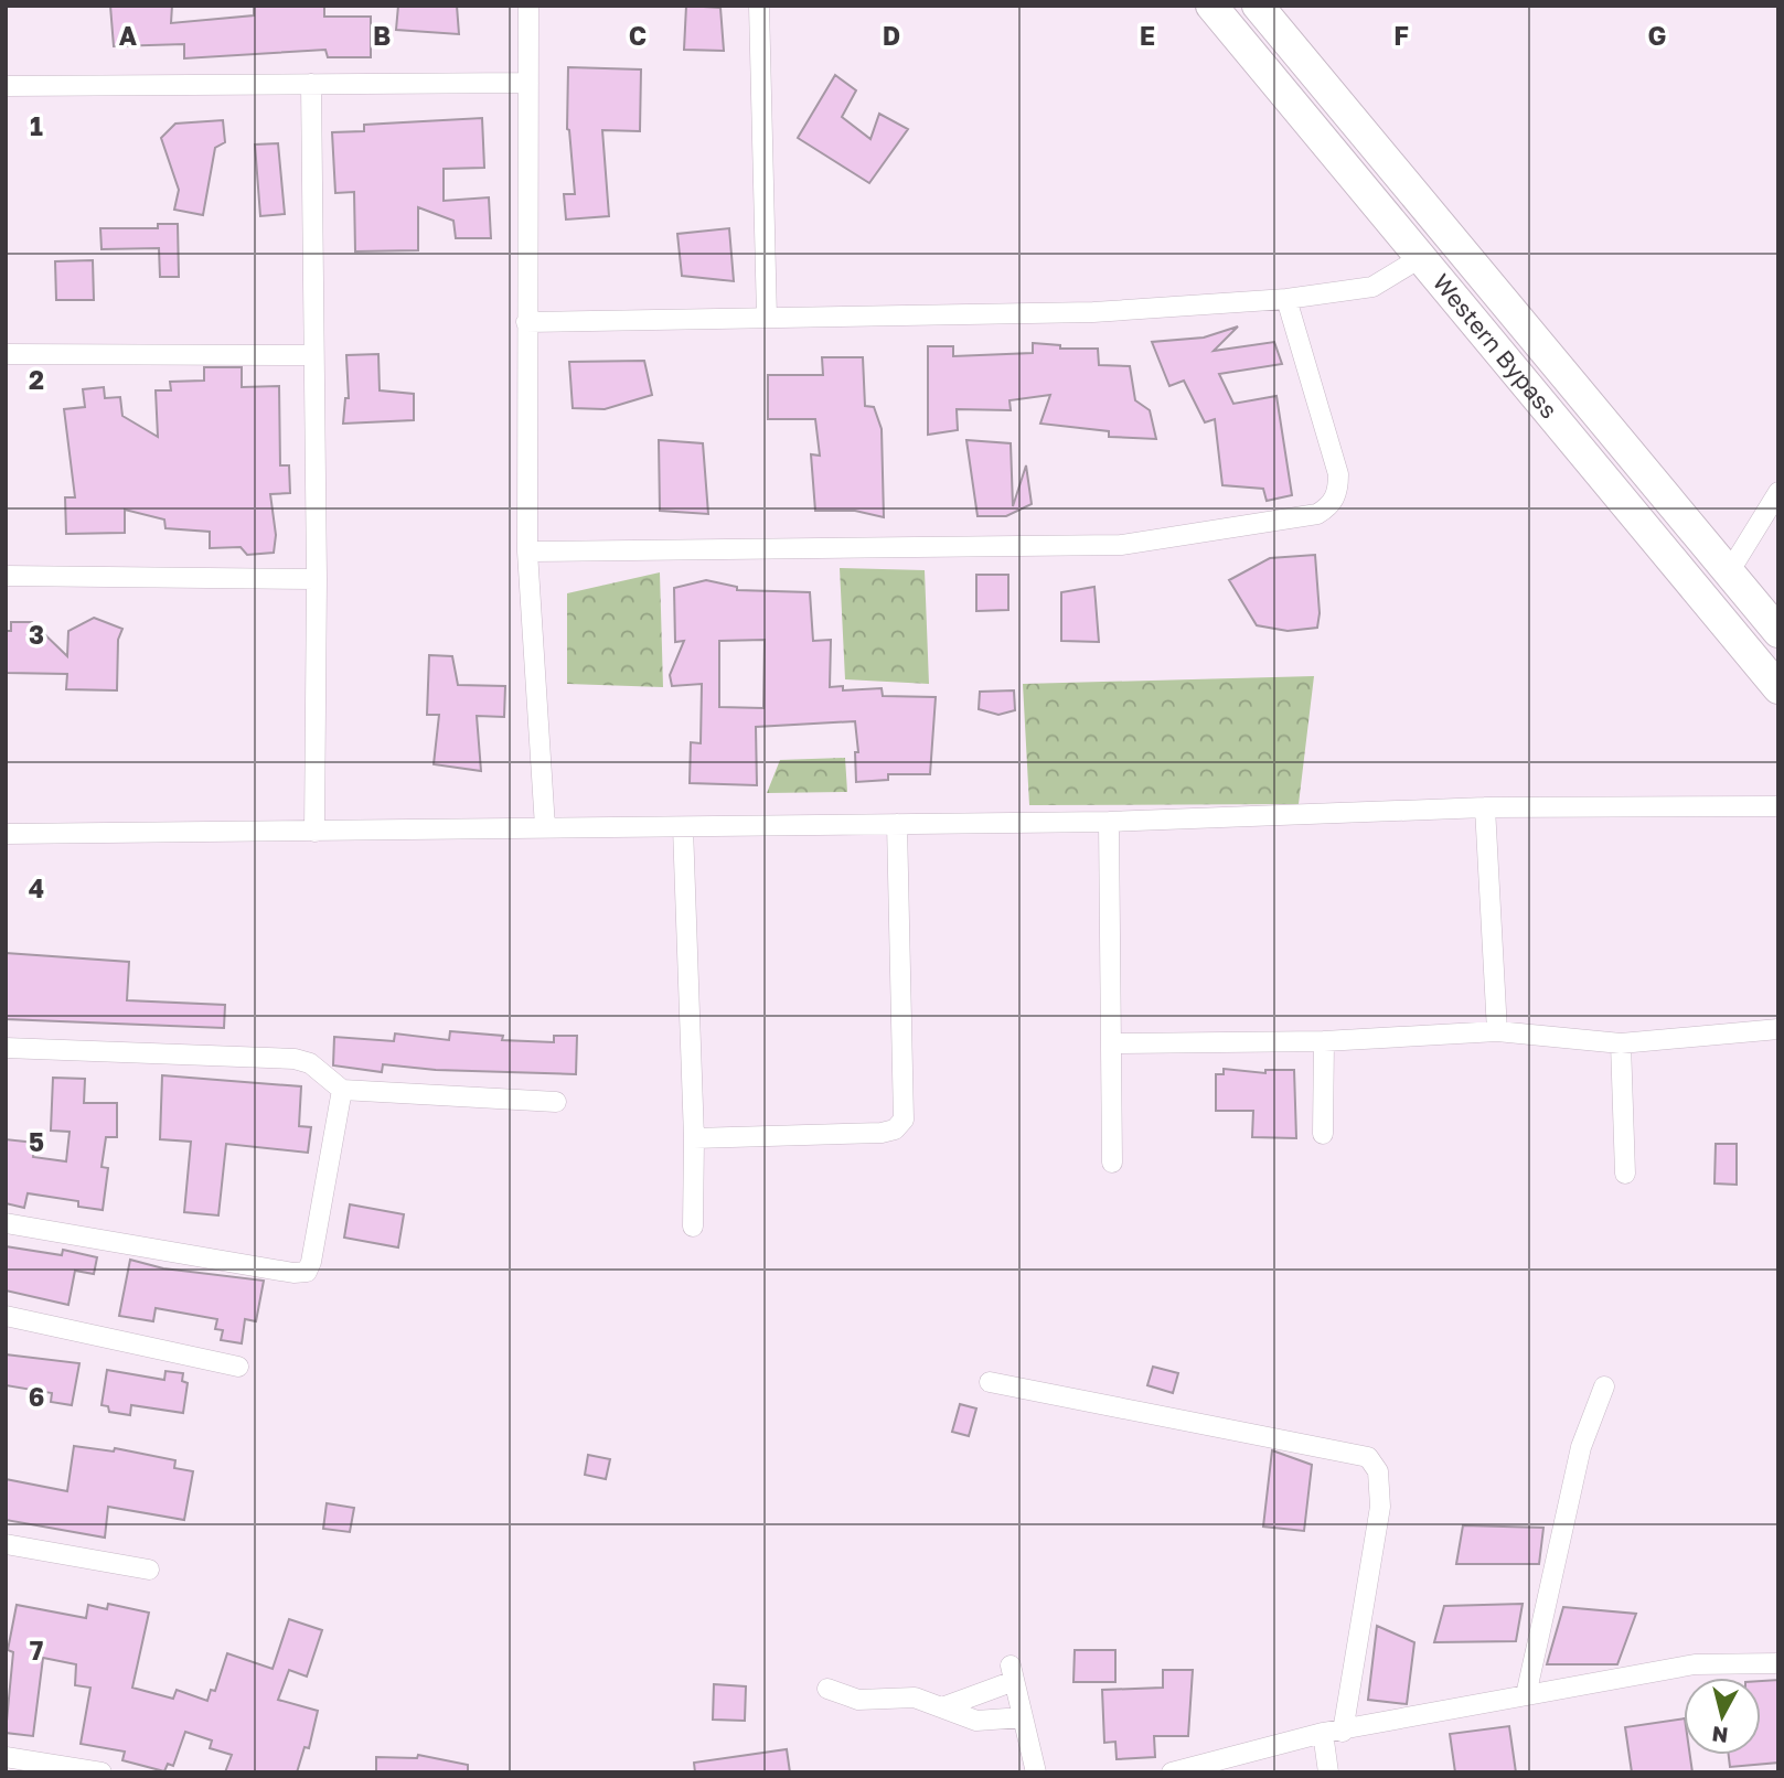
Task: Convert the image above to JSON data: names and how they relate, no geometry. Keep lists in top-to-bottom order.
{
  "streets": {
    "main road": ["Western Bypass"]
  },
  "north": "bottom",
  "grid": {
    "columns": [
      "A",
      "B",
      "C",
      "D",
      "E",
      "F",
      "G"
    ],
    "rows": [
      "1",
      "2",
      "3",
      "4",
      "5",
      "6",
      "7"
    ]
  }
}
